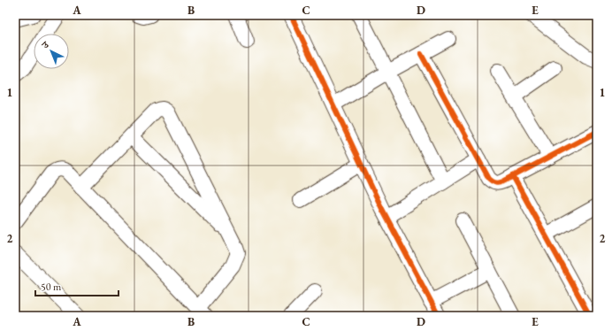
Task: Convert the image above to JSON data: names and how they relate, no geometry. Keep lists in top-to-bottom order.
{
  "scale_bar": "50 m",
  "north": "top left",
  "grid": {
    "columns": [
      "A",
      "B",
      "C",
      "D",
      "E"
    ],
    "rows": ["1", "2"]
  }
}
